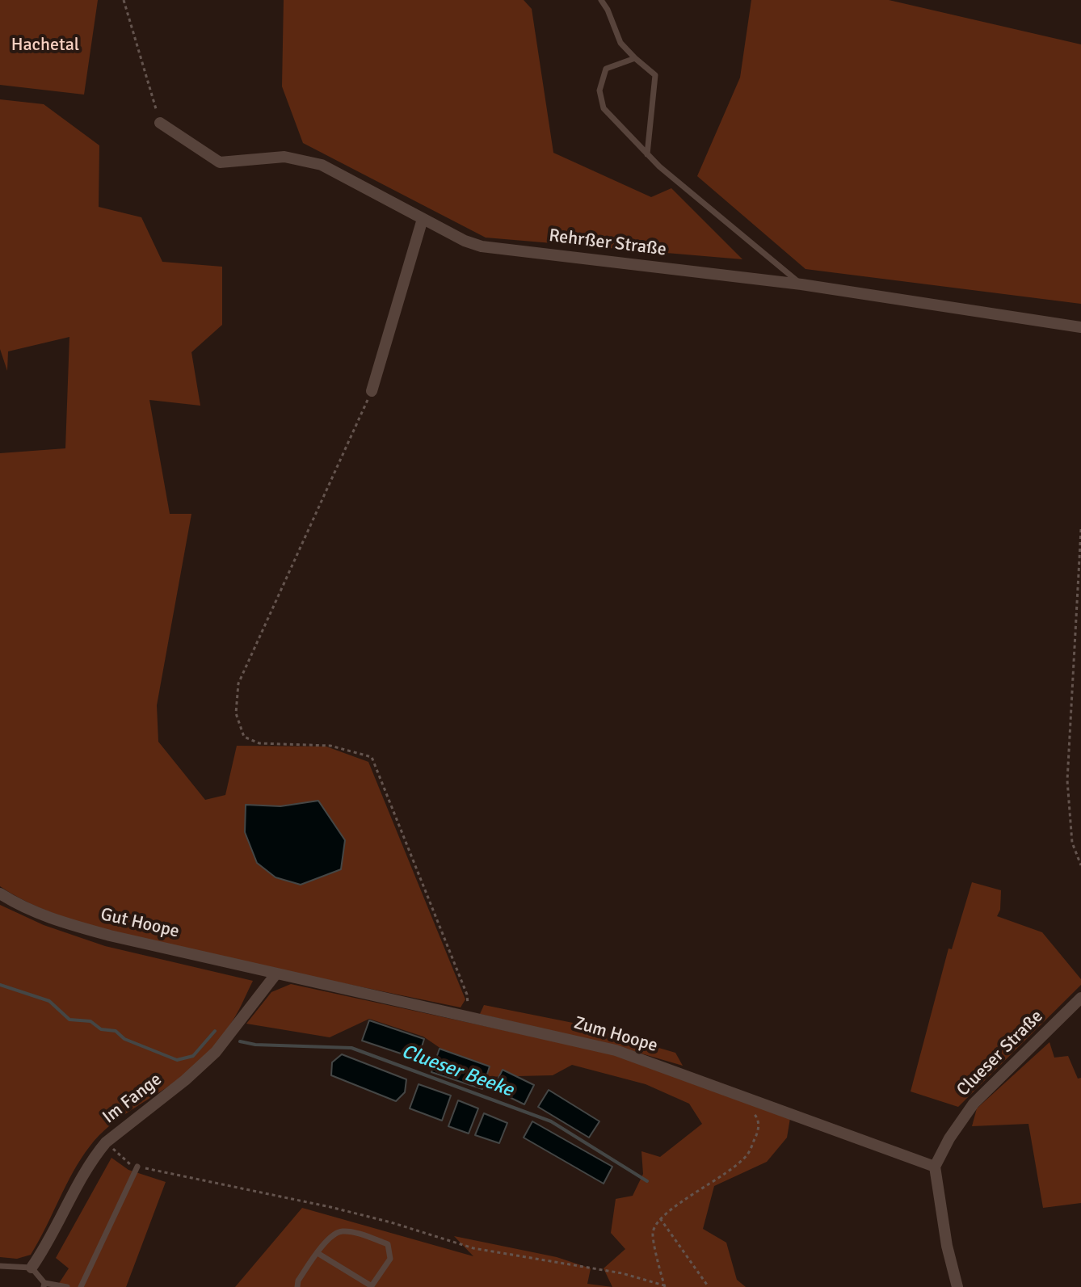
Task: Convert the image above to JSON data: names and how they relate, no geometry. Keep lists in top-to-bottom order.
{
  "streets": {
    "street": [
      "Rehrßer Straße",
      "Gut Hoope",
      "Zum Hoope",
      "Clueser Straße",
      "Im Fange"
    ]
  },
  "crossings": [
    ["Gut Hoope", "Zum Hoope"],
    ["Gut Hoope", "Im Fange"],
    ["Zum Hoope", "Clueser Straße"],
    ["Zum Hoope", "Im Fange"]
  ],
  "water": ["Clueser Beeke"],
  "parks": ["Hachetal"]
}
